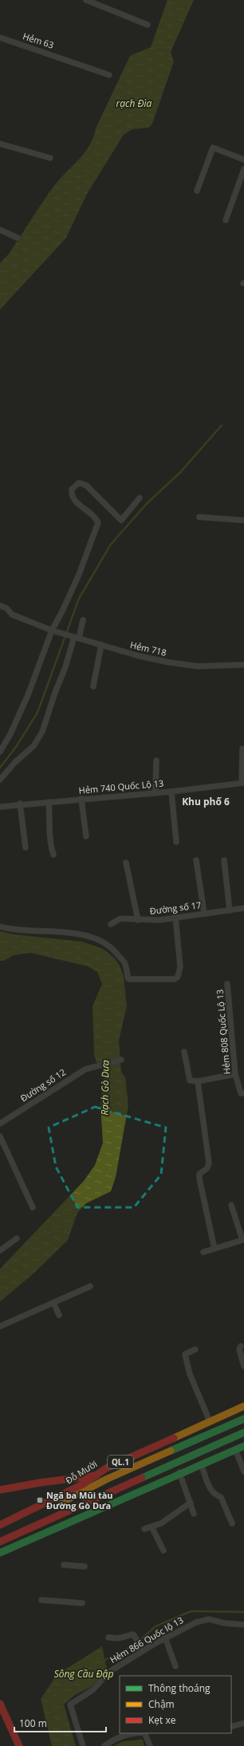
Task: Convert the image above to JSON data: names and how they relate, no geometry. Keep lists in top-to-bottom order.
{
  "streets": {
    "main road": ["QL.1", "Đỗ Mười"],
    "street": [
      "Hẻm 63",
      "Hẻm 718",
      "Hẻm 740 Quốc Lộ 13",
      "Đường số 17",
      "Hẻm 808 Quốc Lộ 13",
      "Đường số 12",
      "Hẻm 866 Quốc lộ 13"
    ]
  },
  "crossings": [
    ["QL.1", "Đỗ Mười"]
  ],
  "districts": ["Khu phố 6"],
  "water": ["rạch Đìa", "Rạch Gò Dưa", "Sông Cầu Đập"],
  "places": {
    "transit": ["Ngã ba Mũi tàu Đường Gò Dưa"]
  },
  "legend": ["Thông thoáng", "Chậm", "Kẹt xe"],
  "scale_bar": "100 m"
}
